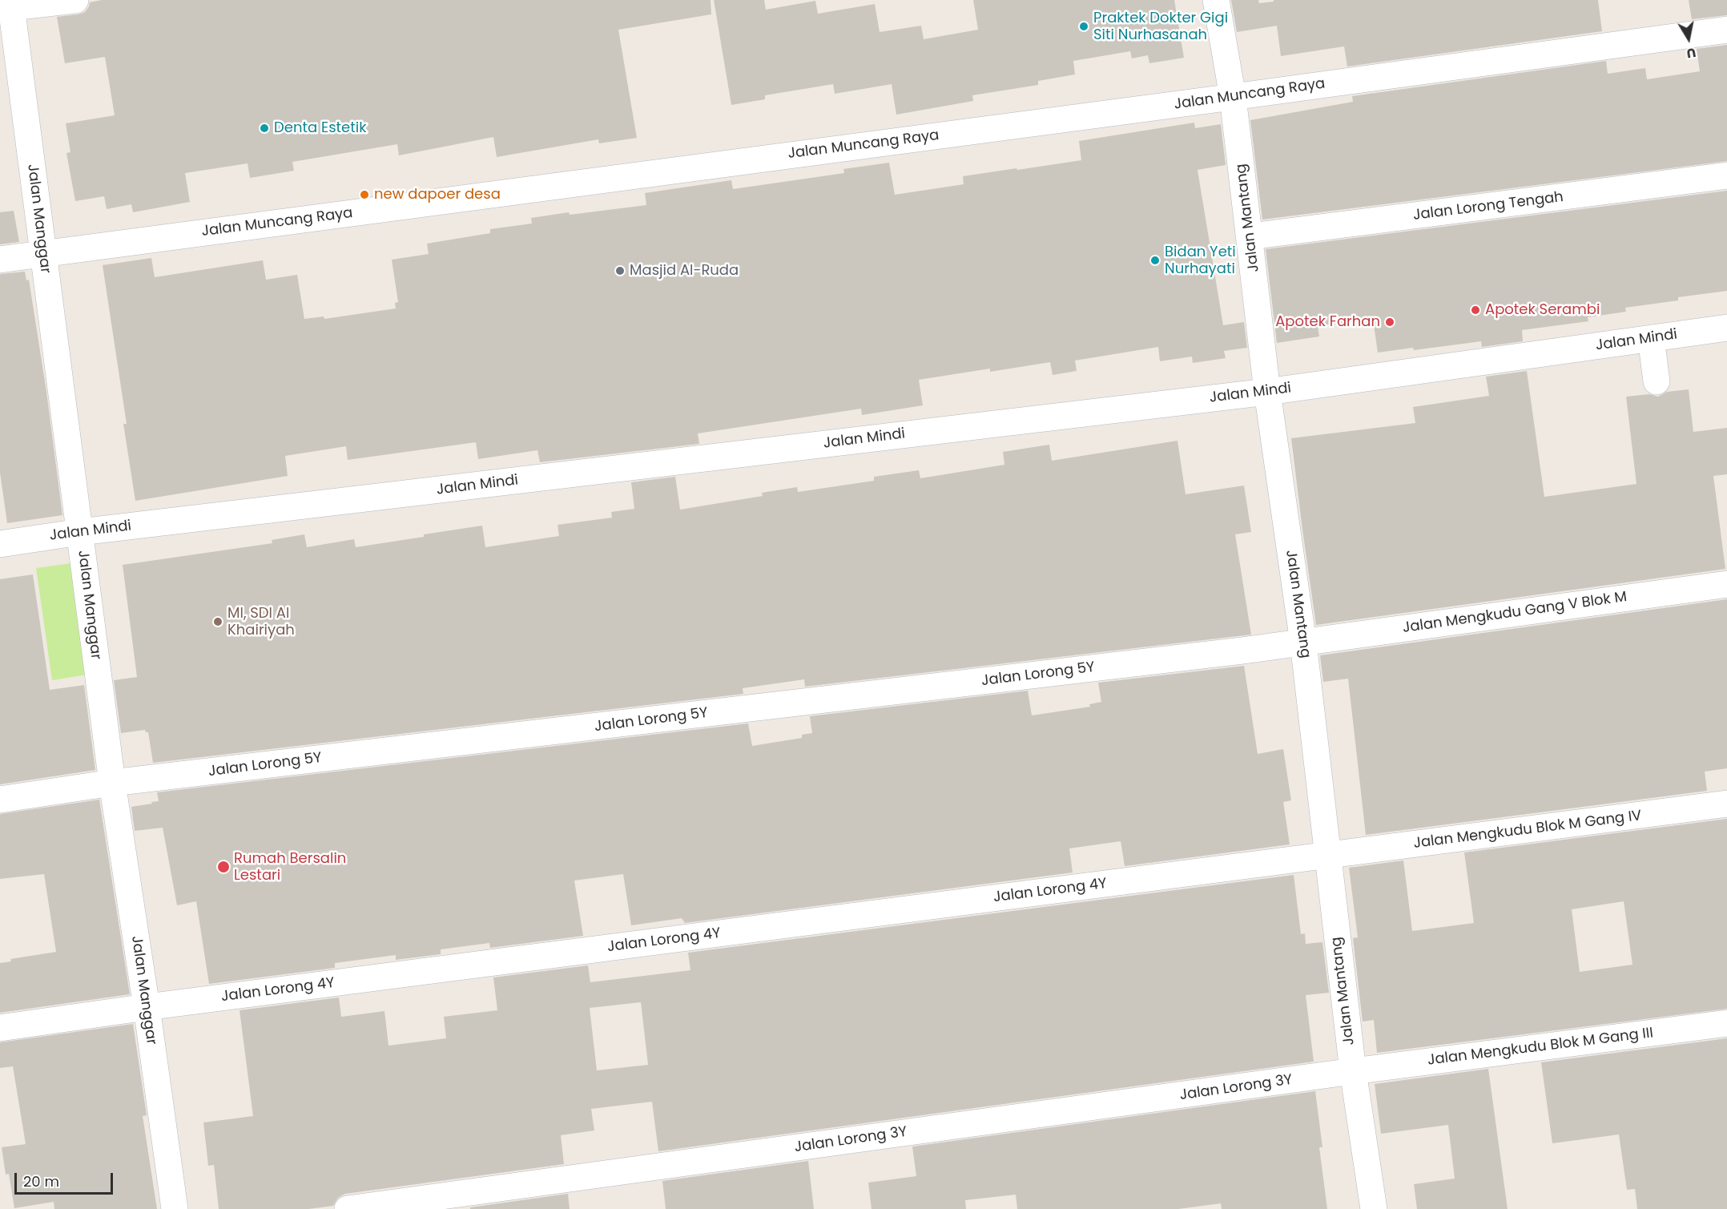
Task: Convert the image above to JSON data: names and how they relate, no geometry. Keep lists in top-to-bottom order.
{
  "streets": {
    "street": [
      "Jalan Muncang Raya",
      "Jalan Lorong Tengah",
      "Jalan Mantang",
      "Jalan Manggar",
      "Jalan Mindi",
      "Jalan Mengkudu Gang V Blok M",
      "Jalan Lorong 5Y",
      "Jalan Mengkudu Blok M Gang IV",
      "Jalan Lorong 4Y",
      "Jalan Mengkudu Blok M Gang III",
      "Jalan Lorong 3Y"
    ]
  },
  "crossings": [
    ["Jalan Muncang Raya", "Jalan Mantang"],
    ["Jalan Muncang Raya", "Jalan Manggar"],
    ["Jalan Lorong Tengah", "Jalan Mantang"],
    ["Jalan Mantang", "Jalan Mindi"],
    ["Jalan Mantang", "Jalan Mengkudu Gang V Blok M"],
    ["Jalan Mantang", "Jalan Lorong 5Y"],
    ["Jalan Mantang", "Jalan Mengkudu Blok M Gang IV"],
    ["Jalan Mantang", "Jalan Lorong 4Y"],
    ["Jalan Mantang", "Jalan Mengkudu Blok M Gang III"],
    ["Jalan Mantang", "Jalan Lorong 3Y"],
    ["Jalan Manggar", "Jalan Mindi"],
    ["Jalan Manggar", "Jalan Lorong 5Y"],
    ["Jalan Manggar", "Jalan Lorong 4Y"],
    ["Jalan Mengkudu Gang V Blok M", "Jalan Lorong 5Y"],
    ["Jalan Mengkudu Blok M Gang IV", "Jalan Lorong 4Y"],
    ["Jalan Mengkudu Blok M Gang III", "Jalan Lorong 3Y"]
  ],
  "places": [
    "Praktek Dokter Gigi Siti Nurhasanah",
    "Denta Estetik",
    "new dapoer desa",
    "Bidan Yeti Nurhayati",
    "Masjid Al-Ruda",
    "Apotek Serambi",
    "Apotek Farhan",
    "MI, SDI Al Khairiyah",
    "Rumah Bersalin Lestari"
  ],
  "scale_bar": "20 m",
  "north": "bottom"
}
